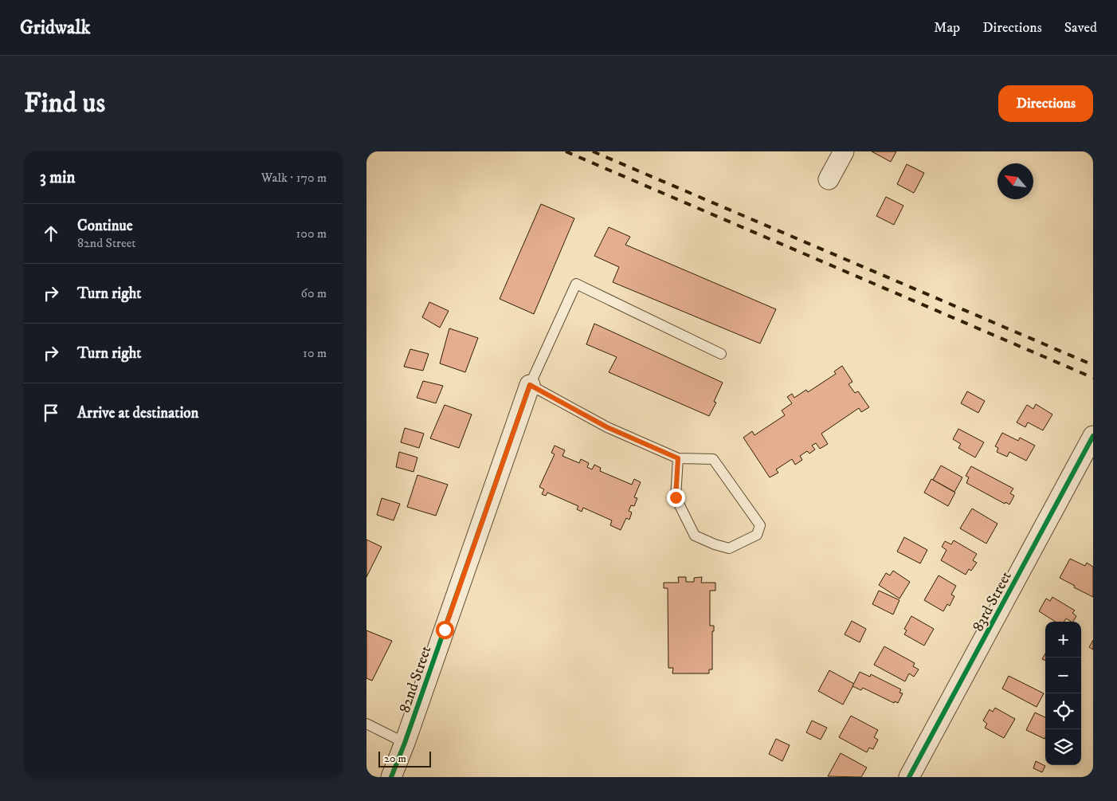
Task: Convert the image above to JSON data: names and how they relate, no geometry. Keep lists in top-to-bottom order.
{
  "streets": {
    "street": ["83rd Street", "82nd Street"]
  },
  "scale_bar": "20 m",
  "north": "top left",
  "page": {
    "header": "Gridwalk",
    "nav": ["Map", "Directions", "Saved"],
    "buttons": "Directions",
    "title": "Find us",
    "heading": ["3 min", "Walk · 170 m"],
    "list": [
      ["Continue", "82nd Street", "100 m"],
      ["Turn right", "60 m"],
      ["Turn right", "10 m"],
      "Arrive at destination"
    ],
    "map_buttons": ["+", "−"],
    "scale": "20 m"
  }
}
